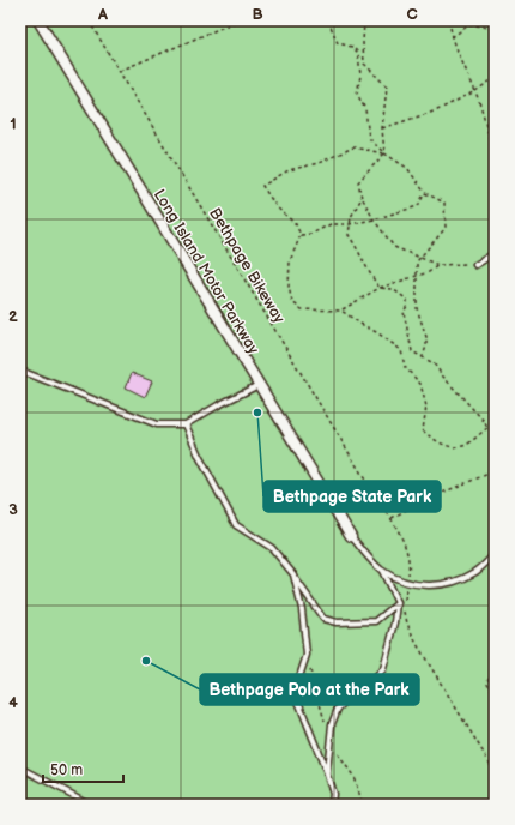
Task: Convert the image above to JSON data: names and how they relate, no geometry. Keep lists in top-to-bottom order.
{
  "streets": {
    "street": ["Long Island Motor Parkway"],
    "path": ["Bethpage Bikeway"]
  },
  "places": ["Bethpage State Park", "Bethpage Polo at the Park"],
  "scale_bar": "50 m",
  "grid": {
    "columns": ["A", "B", "C"],
    "rows": [
      "1",
      "2",
      "3",
      "4"
    ]
  }
}
